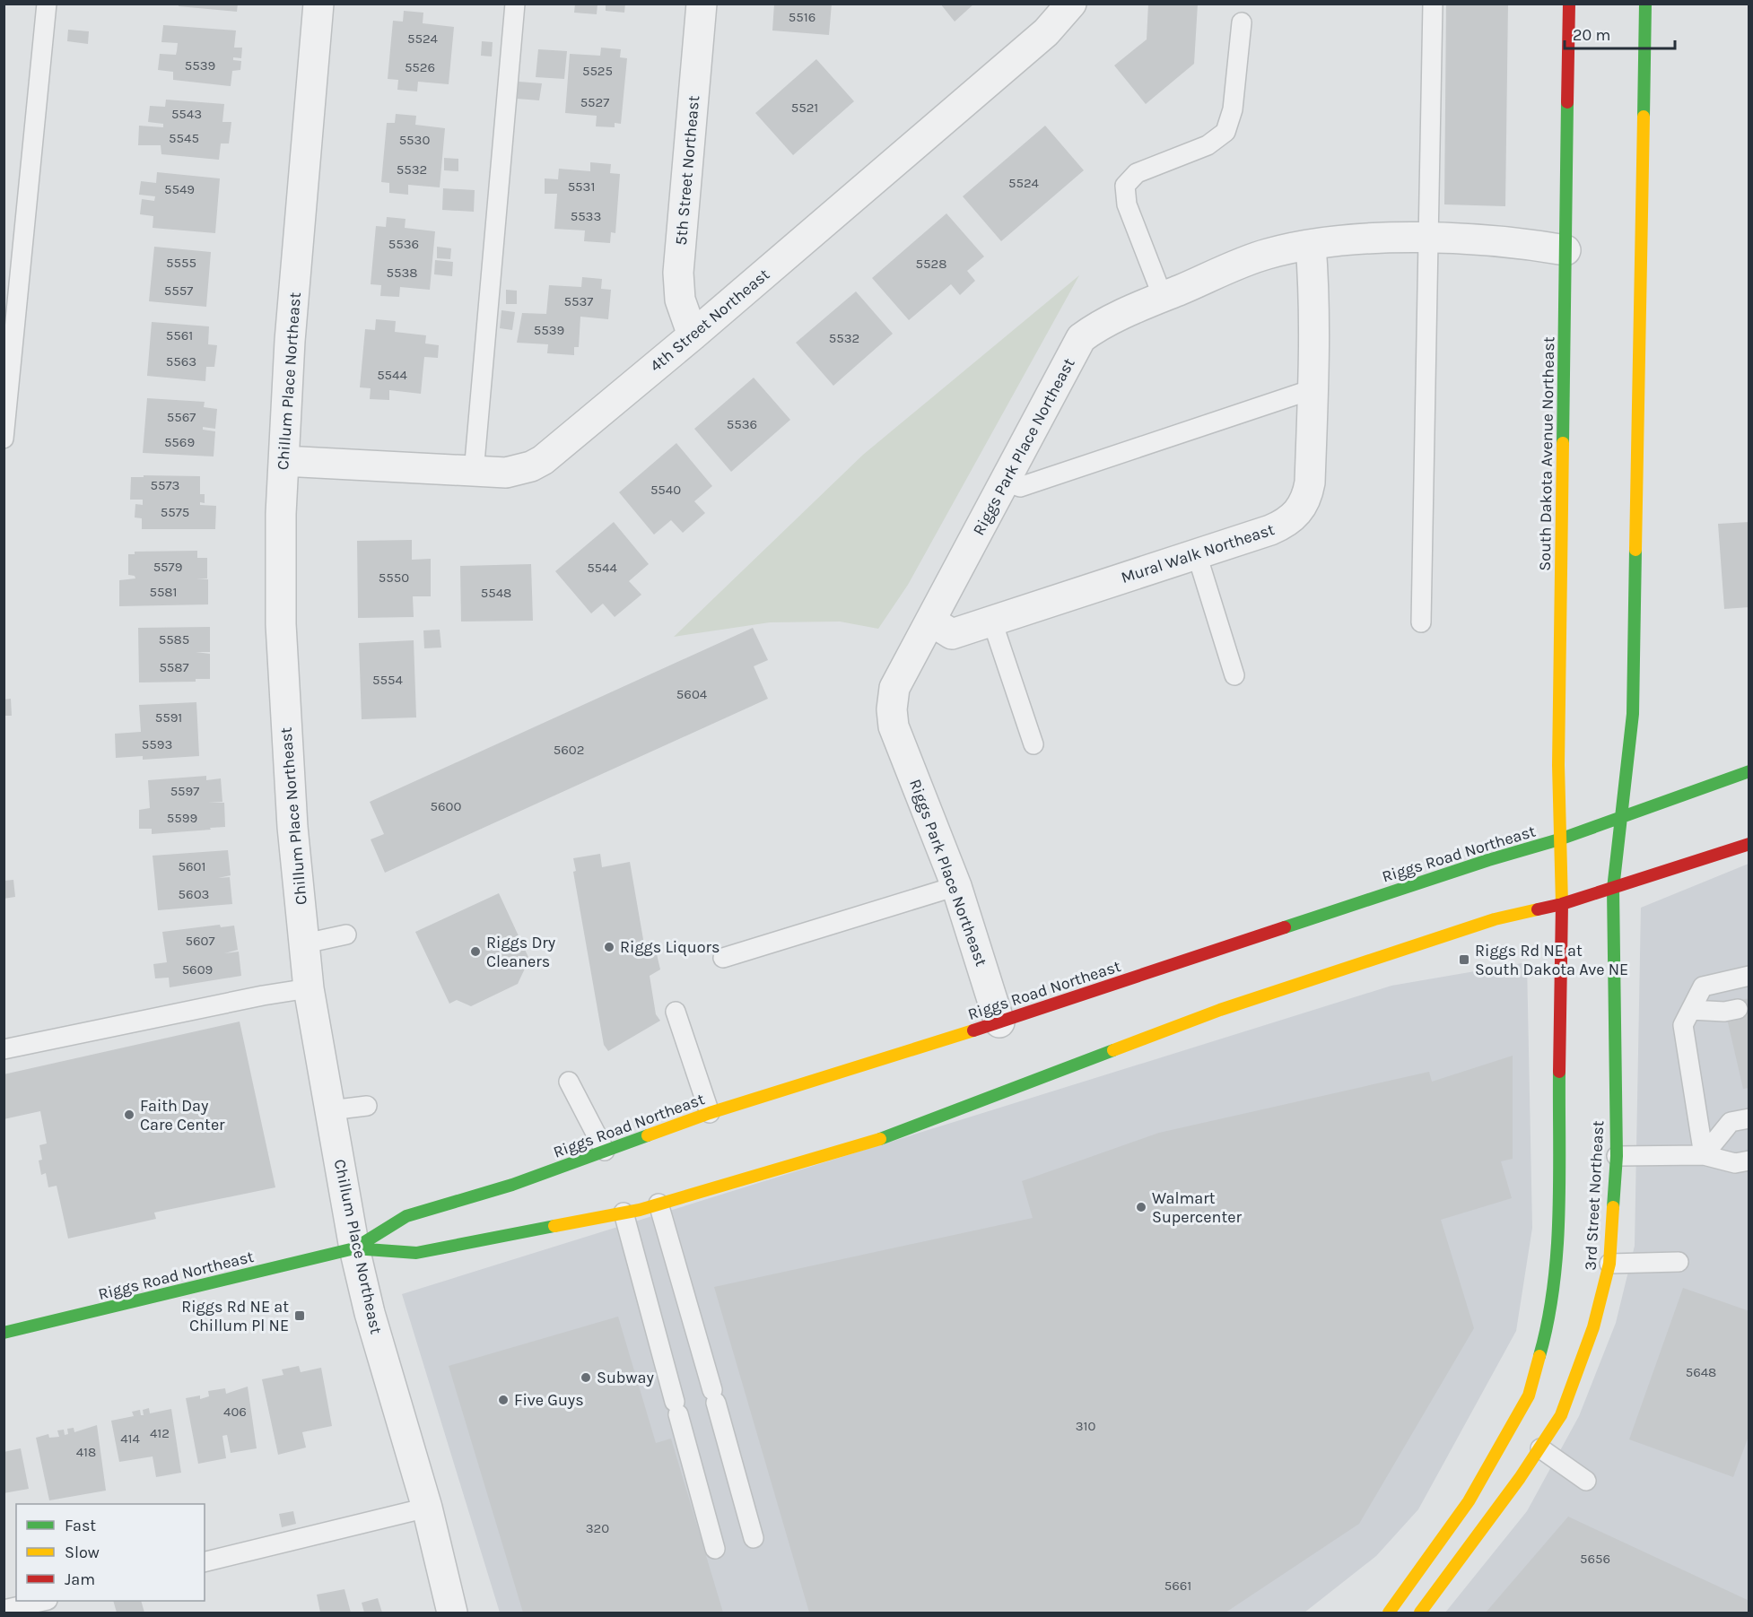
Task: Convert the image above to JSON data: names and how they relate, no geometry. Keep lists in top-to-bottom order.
{
  "streets": {
    "main road": ["South Dakota Avenue Northeast", "Riggs Road Northeast", "3rd Street Northeast"],
    "street": [
      "5th Street Northeast",
      "4th Street Northeast",
      "Chillum Place Northeast",
      "Riggs Park Place Northeast",
      "Mural Walk Northeast"
    ]
  },
  "crossings": [
    ["5th Street Northeast", "4th Street Northeast"],
    ["4th Street Northeast", "Chillum Place Northeast"],
    ["Chillum Place Northeast", "Riggs Road Northeast"],
    ["Riggs Park Place Northeast", "South Dakota Avenue Northeast"],
    ["Riggs Park Place Northeast", "Mural Walk Northeast"],
    ["Riggs Park Place Northeast", "Riggs Road Northeast"],
    ["South Dakota Avenue Northeast", "Riggs Road Northeast"],
    ["South Dakota Avenue Northeast", "3rd Street Northeast"],
    ["Riggs Road Northeast", "3rd Street Northeast"]
  ],
  "places": {
    "other": [
      "Riggs Liquors",
      "Riggs Dry Cleaners",
      "Faith Day Care Center",
      "Walmart Supercenter",
      "Subway",
      "Five Guys"
    ],
    "transit": ["Riggs Rd NE at South Dakota Ave NE", "Riggs Rd NE at Chillum Pl NE"]
  },
  "house_numbers": [
    "5516",
    "5524",
    "5539",
    "5526",
    "5525",
    "5527",
    "5521",
    "5543",
    "5545",
    "5530",
    "5532",
    "5524",
    "5531",
    "5549",
    "5533",
    "5536",
    "5555",
    "5528",
    "5538",
    "5557",
    "5537",
    "5539",
    "5561",
    "5532",
    "5563",
    "5544",
    "5567",
    "5536",
    "5569",
    "5573",
    "5540",
    "5575",
    "5579",
    "5544",
    "5550",
    "5581",
    "5548",
    "5585",
    "5587",
    "5554",
    "5604",
    "5591",
    "5593",
    "5602",
    "5597",
    "5600",
    "5599",
    "5601",
    "5603",
    "5607",
    "5609",
    "5648",
    "406",
    "310",
    "412",
    "414",
    "418",
    "320",
    "5656",
    "5661"
  ],
  "legend": ["Fast", "Slow", "Jam"],
  "scale_bar": "20 m"
}
